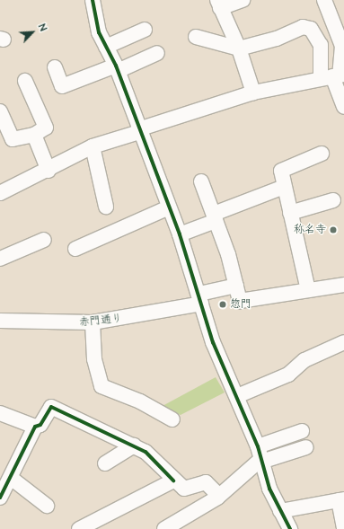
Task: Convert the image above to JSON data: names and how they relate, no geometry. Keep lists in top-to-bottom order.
{
  "streets": {
    "street": ["赤門通り"]
  },
  "places": ["称名寺", "惣門"],
  "north": "top right"
}
